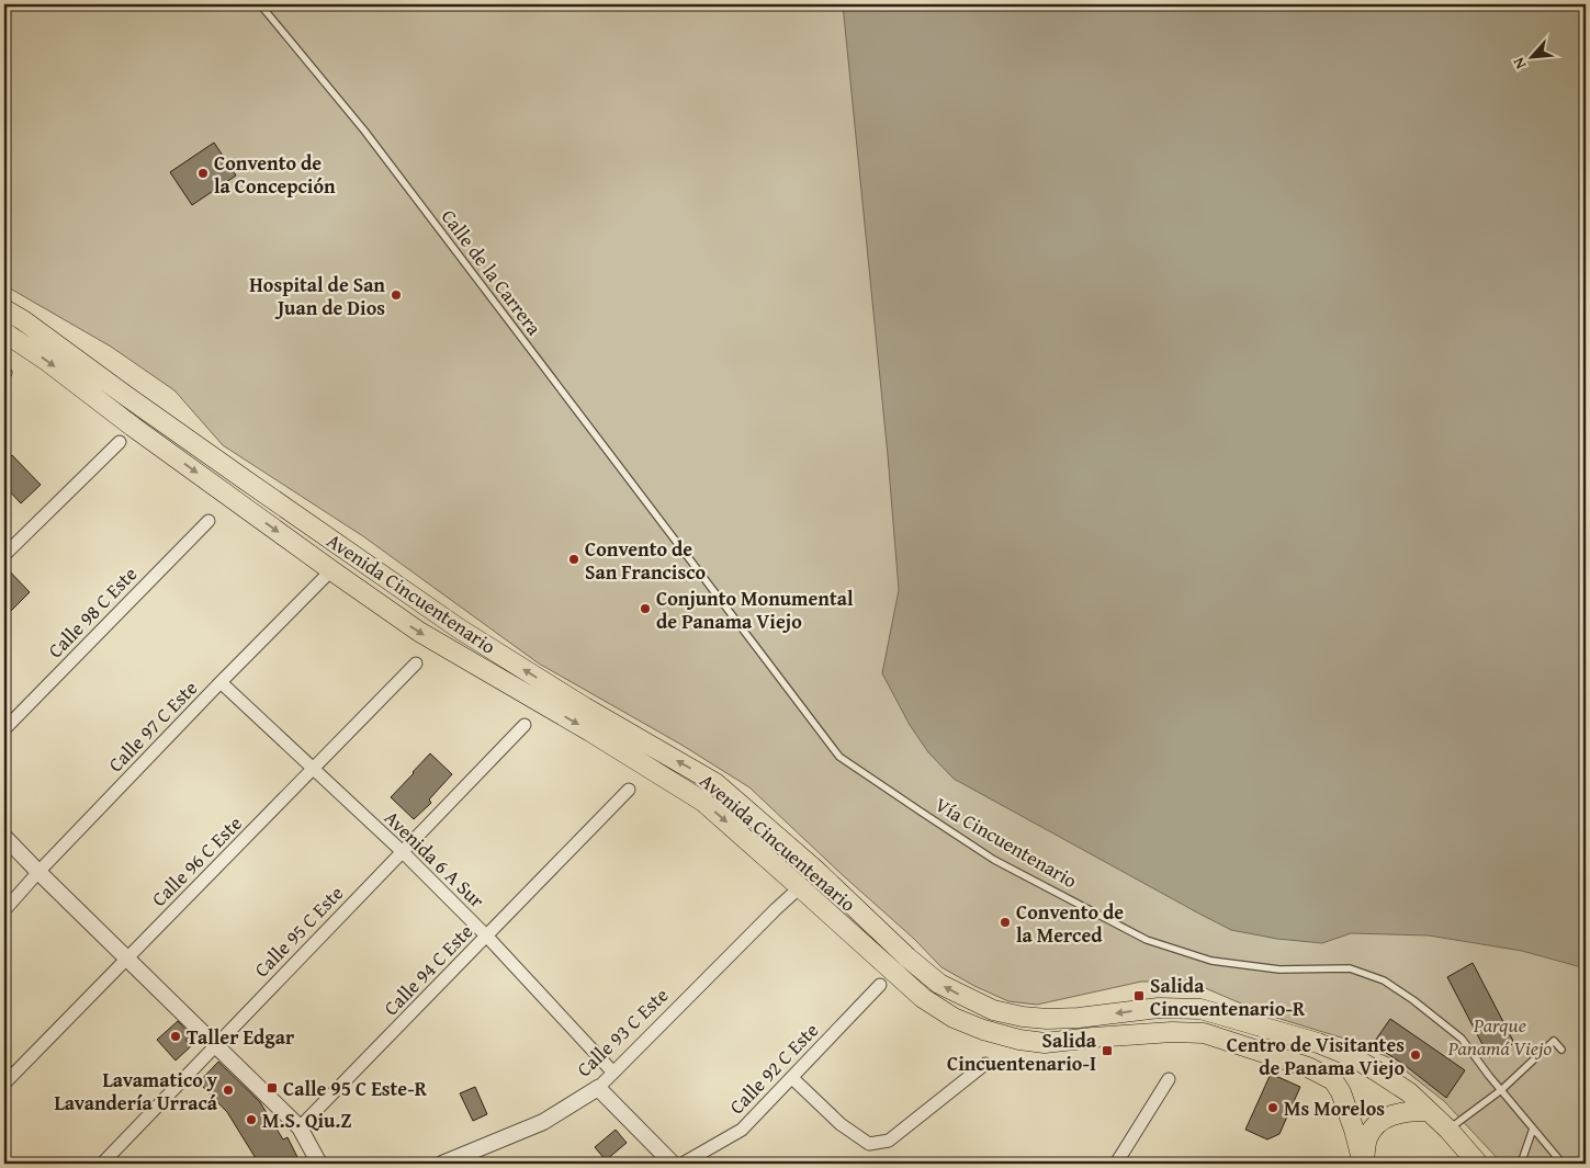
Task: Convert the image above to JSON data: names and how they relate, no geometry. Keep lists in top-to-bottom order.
{
  "streets": {
    "main road": ["Avenida Cincuentenario"],
    "street": [
      "Calle 98 C Este",
      "Calle 97 C Este",
      "Avenida 6 A Sur",
      "Calle 96 C Este",
      "Calle 95 C Este",
      "Calle 94 C Este",
      "Calle 93 C Este",
      "Calle 92 C Este"
    ],
    "lane": ["Calle de la Carrera", "Vía Cincuentenario"]
  },
  "crossings": [
    ["Calle de la Carrera", "Vía Cincuentenario"],
    ["Avenida Cincuentenario", "Calle 97 C Este"],
    ["Avenida Cincuentenario", "Calle 93 C Este"],
    ["Calle 97 C Este", "Avenida 6 A Sur"],
    ["Avenida 6 A Sur", "Calle 96 C Este"],
    ["Avenida 6 A Sur", "Calle 95 C Este"],
    ["Avenida 6 A Sur", "Calle 94 C Este"],
    ["Avenida 6 A Sur", "Calle 93 C Este"]
  ],
  "parks": ["Parque Panamá Viejo"],
  "places": {
    "other": [
      "Convento de la Concepción",
      "Hospital de San Juan de Dios",
      "Convento de San Francisco",
      "Conjunto Monumental de Panama Viejo",
      "Convento de la Merced",
      "Taller Edgar",
      "Centro de Visitantes de Panama Viejo",
      "Lavamatico y Lavandería Urracá",
      "Ms Morelos",
      "M.S. Qiu.Z"
    ],
    "transit": ["Salida Cincuentenario-R", "Salida Cincuentenario-I", "Calle 95 C Este-R"]
  },
  "north": "bottom left"
}
